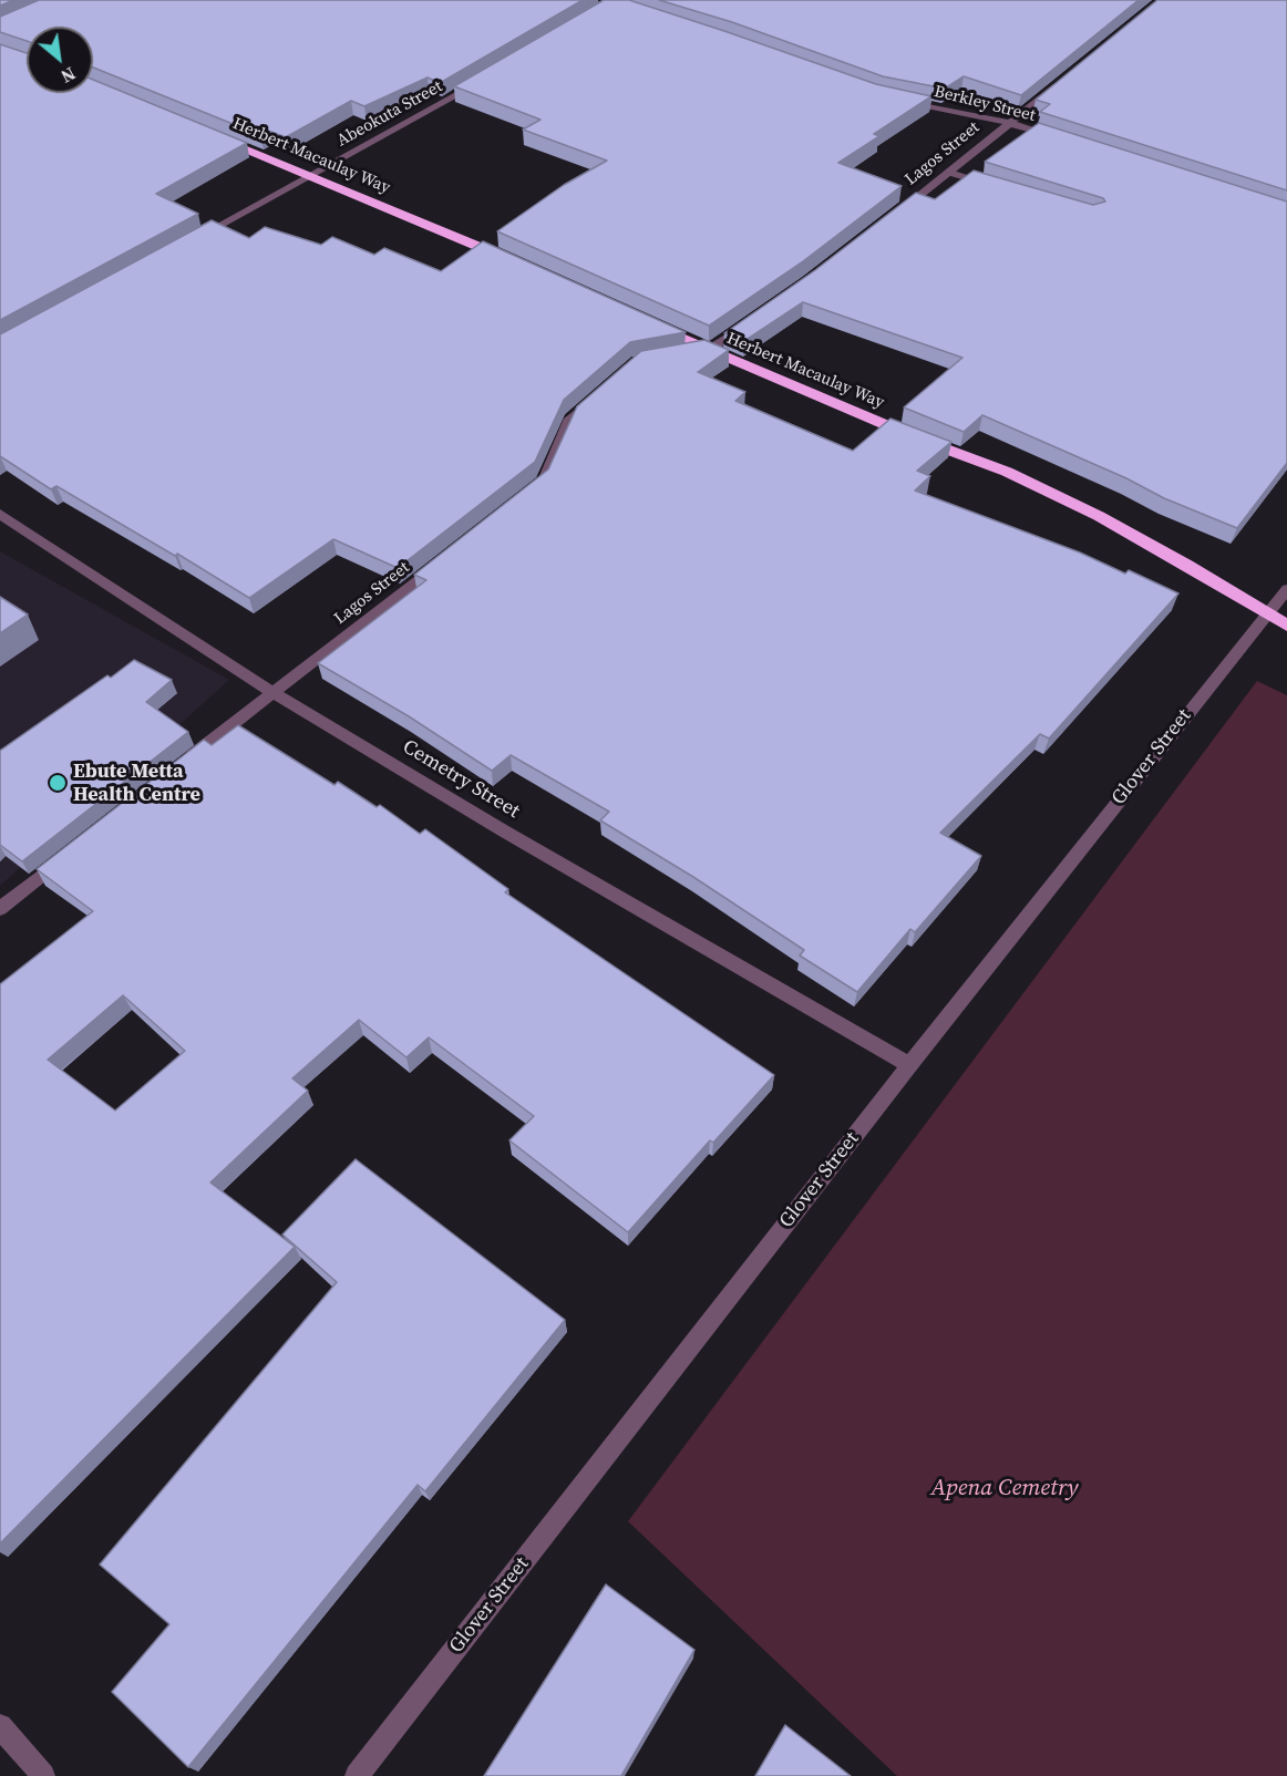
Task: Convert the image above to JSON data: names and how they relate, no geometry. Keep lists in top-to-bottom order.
{
  "streets": {
    "highway": ["Herbert Macaulay Way"],
    "street": [
      "Berkley Street",
      "Abeokuta Street",
      "Lagos Street",
      "Glover Street",
      "Cemetry Street"
    ]
  },
  "crossings": [
    ["Berkley Street", "Lagos Street"],
    ["Abeokuta Street", "Herbert Macaulay Way"],
    ["Lagos Street", "Cemetry Street"],
    ["Herbert Macaulay Way", "Glover Street"],
    ["Glover Street", "Cemetry Street"]
  ],
  "parks": ["Apena Cemetry"],
  "places": ["Ebute Metta Health Centre"],
  "north": "bottom right"
}
